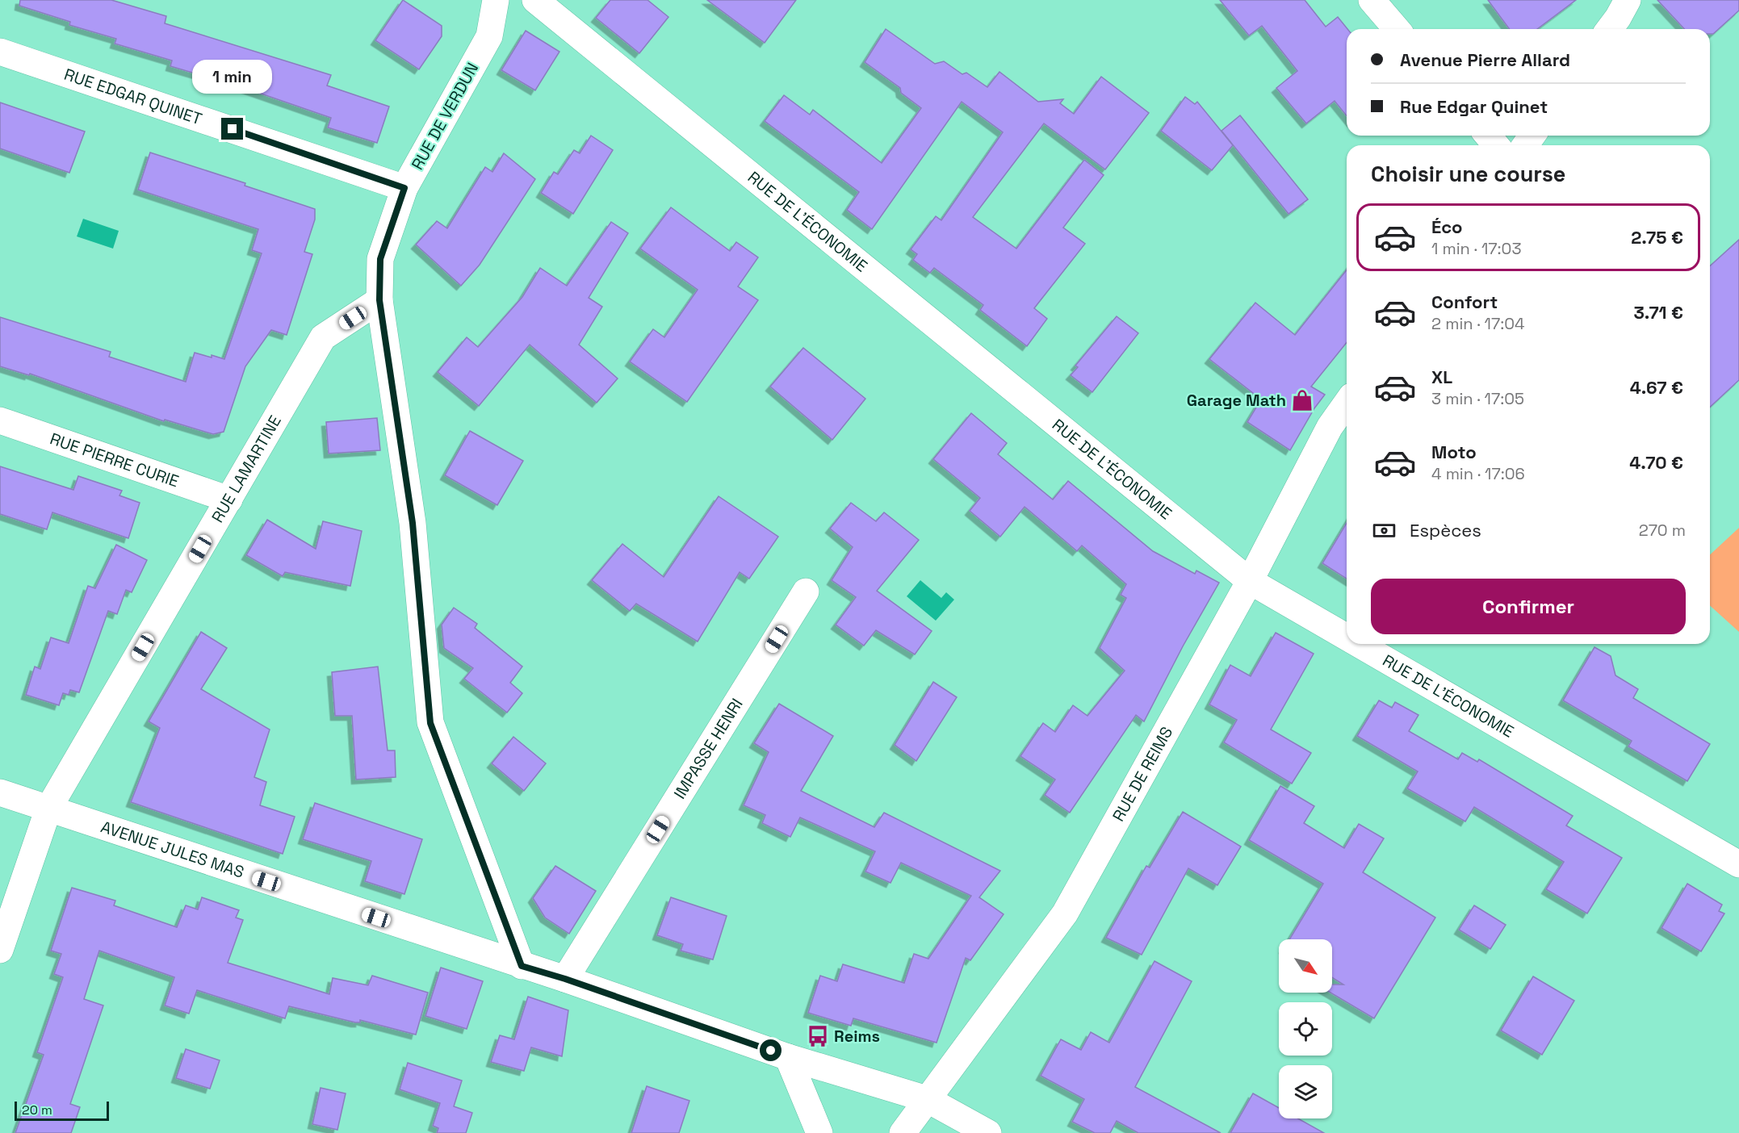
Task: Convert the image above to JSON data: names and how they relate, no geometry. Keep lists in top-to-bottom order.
{
  "streets": {
    "street": [
      "RUE EDGAR QUINET",
      "RUE DE VERDUN",
      "RUE DE L'ÉCONOMIE",
      "RUE PIERRE CURIE",
      "RUE LAMARTINE",
      "IMPASSE HENRI",
      "RUE DE REIMS",
      "AVENUE JULES MAS"
    ]
  },
  "crossings": [
    ["RUE EDGAR QUINET", "RUE DE VERDUN"],
    ["RUE DE VERDUN", "RUE LAMARTINE"],
    ["RUE DE VERDUN", "AVENUE JULES MAS"],
    ["RUE DE L'ÉCONOMIE", "RUE DE REIMS"],
    ["RUE PIERRE CURIE", "RUE LAMARTINE"],
    ["RUE LAMARTINE", "AVENUE JULES MAS"],
    ["IMPASSE HENRI", "AVENUE JULES MAS"],
    ["RUE DE REIMS", "AVENUE JULES MAS"]
  ],
  "places": {
    "shop": ["Garage Math"],
    "bus stop": ["Reims"]
  },
  "scale_bar": "20 m",
  "north": "bottom right",
  "page": {
    "banner": ["Avenue Pierre Allard", "Rue Edgar Quinet"],
    "bubble": "1 min",
    "heading": "Choisir une course",
    "list": [
      {
        "name": "Éco",
        "note": "1 min · 17:03",
        "value": "2.75 €"
      },
      {
        "name": "Confort",
        "note": "2 min · 17:04",
        "value": "3.71 €"
      },
      {
        "name": "XL",
        "note": "3 min · 17:05",
        "value": "4.67 €"
      },
      {
        "name": "Moto",
        "note": "4 min · 17:06",
        "value": "4.70 €"
      }
    ],
    "pay": ["Espèces", "270 m"],
    "buttons": "Confirmer",
    "scale": "20 m"
  }
}
